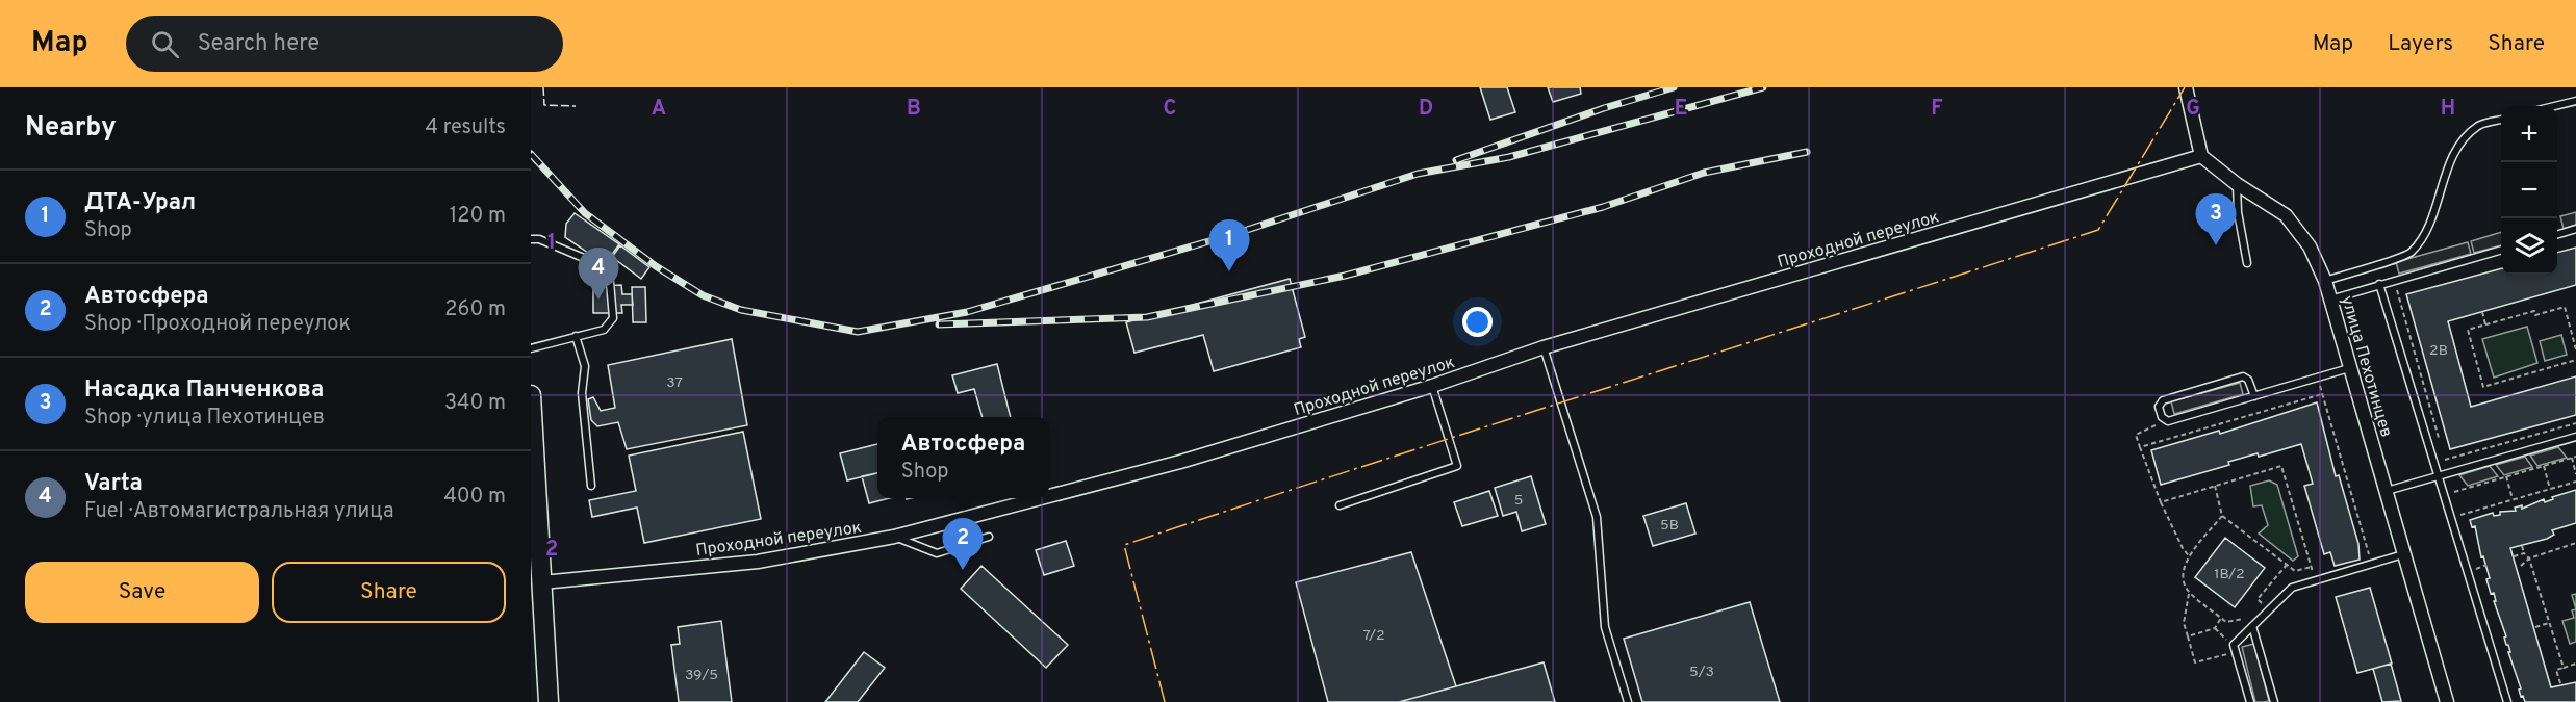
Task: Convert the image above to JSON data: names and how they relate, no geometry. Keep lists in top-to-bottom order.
{
  "streets": {
    "street": ["Проходной переулок", "улица Пехотинцев"]
  },
  "crossings": [
    ["Проходной переулок", "улица Пехотинцев"]
  ],
  "house_numbers": [
    "2В",
    "37",
    "5",
    "5В",
    "1В/2",
    "7/2",
    "5/3",
    "39/5"
  ],
  "page": {
    "header": "Map",
    "search": "Search here",
    "nav": ["Map", "Layers", "Share"],
    "heading": ["Nearby", "4 results"],
    "map_buttons": ["+", "−"],
    "list": [
      {
        "mark": "1",
        "name": "ДТА-Урал",
        "note": "Shop",
        "value": "120 m"
      },
      {
        "mark": "2",
        "name": "Автосфера",
        "note": "Shop · Проходной переулок",
        "value": "260 m"
      },
      {
        "mark": "3",
        "name": "Насадка Панченкова",
        "note": "Shop · улица Пехотинцев",
        "value": "340 m"
      },
      {
        "mark": "4",
        "name": "Varta",
        "note": "Fuel · Автомагистральная улица",
        "value": "400 m"
      }
    ],
    "pins": [
      "3",
      "1",
      "4",
      "2"
    ],
    "popup": ["Автосфера", "Shop"],
    "buttons": ["Save", "Share"]
  },
  "grid": {
    "columns": [
      "A",
      "B",
      "C",
      "D",
      "E",
      "F",
      "G",
      "H"
    ],
    "rows": ["1", "2"]
  }
}
